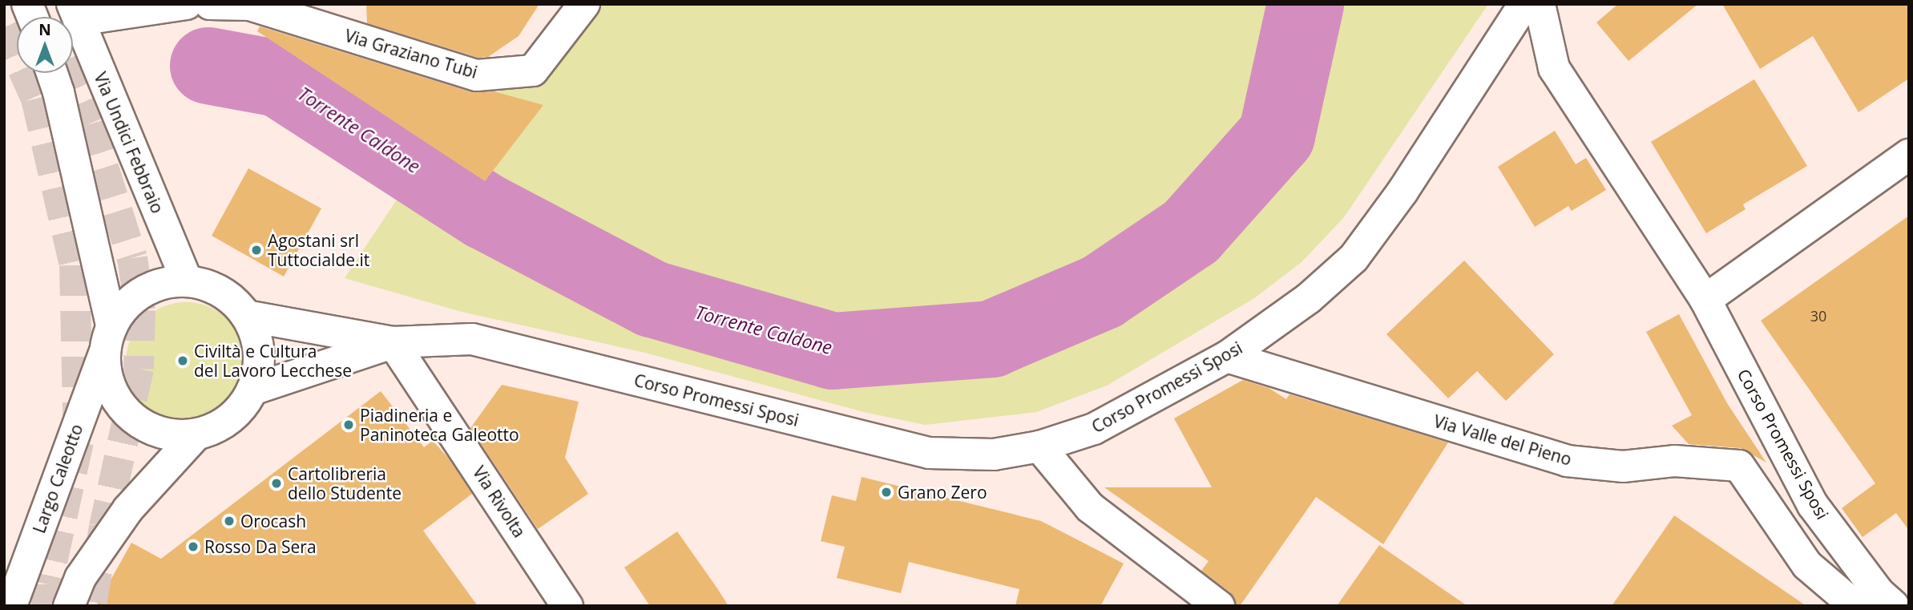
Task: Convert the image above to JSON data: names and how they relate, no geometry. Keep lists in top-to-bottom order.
{
  "streets": {
    "street": [
      "Via Graziano Tubi",
      "Via Undici Febbraio",
      "Corso Promessi Sposi",
      "Via Valle del Pieno",
      "Largo Caleotto",
      "Via Rivolta"
    ]
  },
  "crossings": [
    ["Via Undici Febbraio", "Corso Promessi Sposi"],
    ["Via Undici Febbraio", "Largo Caleotto"],
    ["Corso Promessi Sposi", "Via Valle del Pieno"],
    ["Corso Promessi Sposi", "Largo Caleotto"],
    ["Corso Promessi Sposi", "Via Rivolta"]
  ],
  "water": ["Torrente Caldone"],
  "places": [
    "Agostani srl Tuttocialde.it",
    "Civiltà e Cultura del Lavoro Lecchese",
    "Piadineria e Paninoteca Galeotto",
    "Cartolibreria dello Studente",
    "Grano Zero",
    "Orocash",
    "Rosso Da Sera"
  ],
  "house_numbers": ["30"],
  "north": "top"
}
